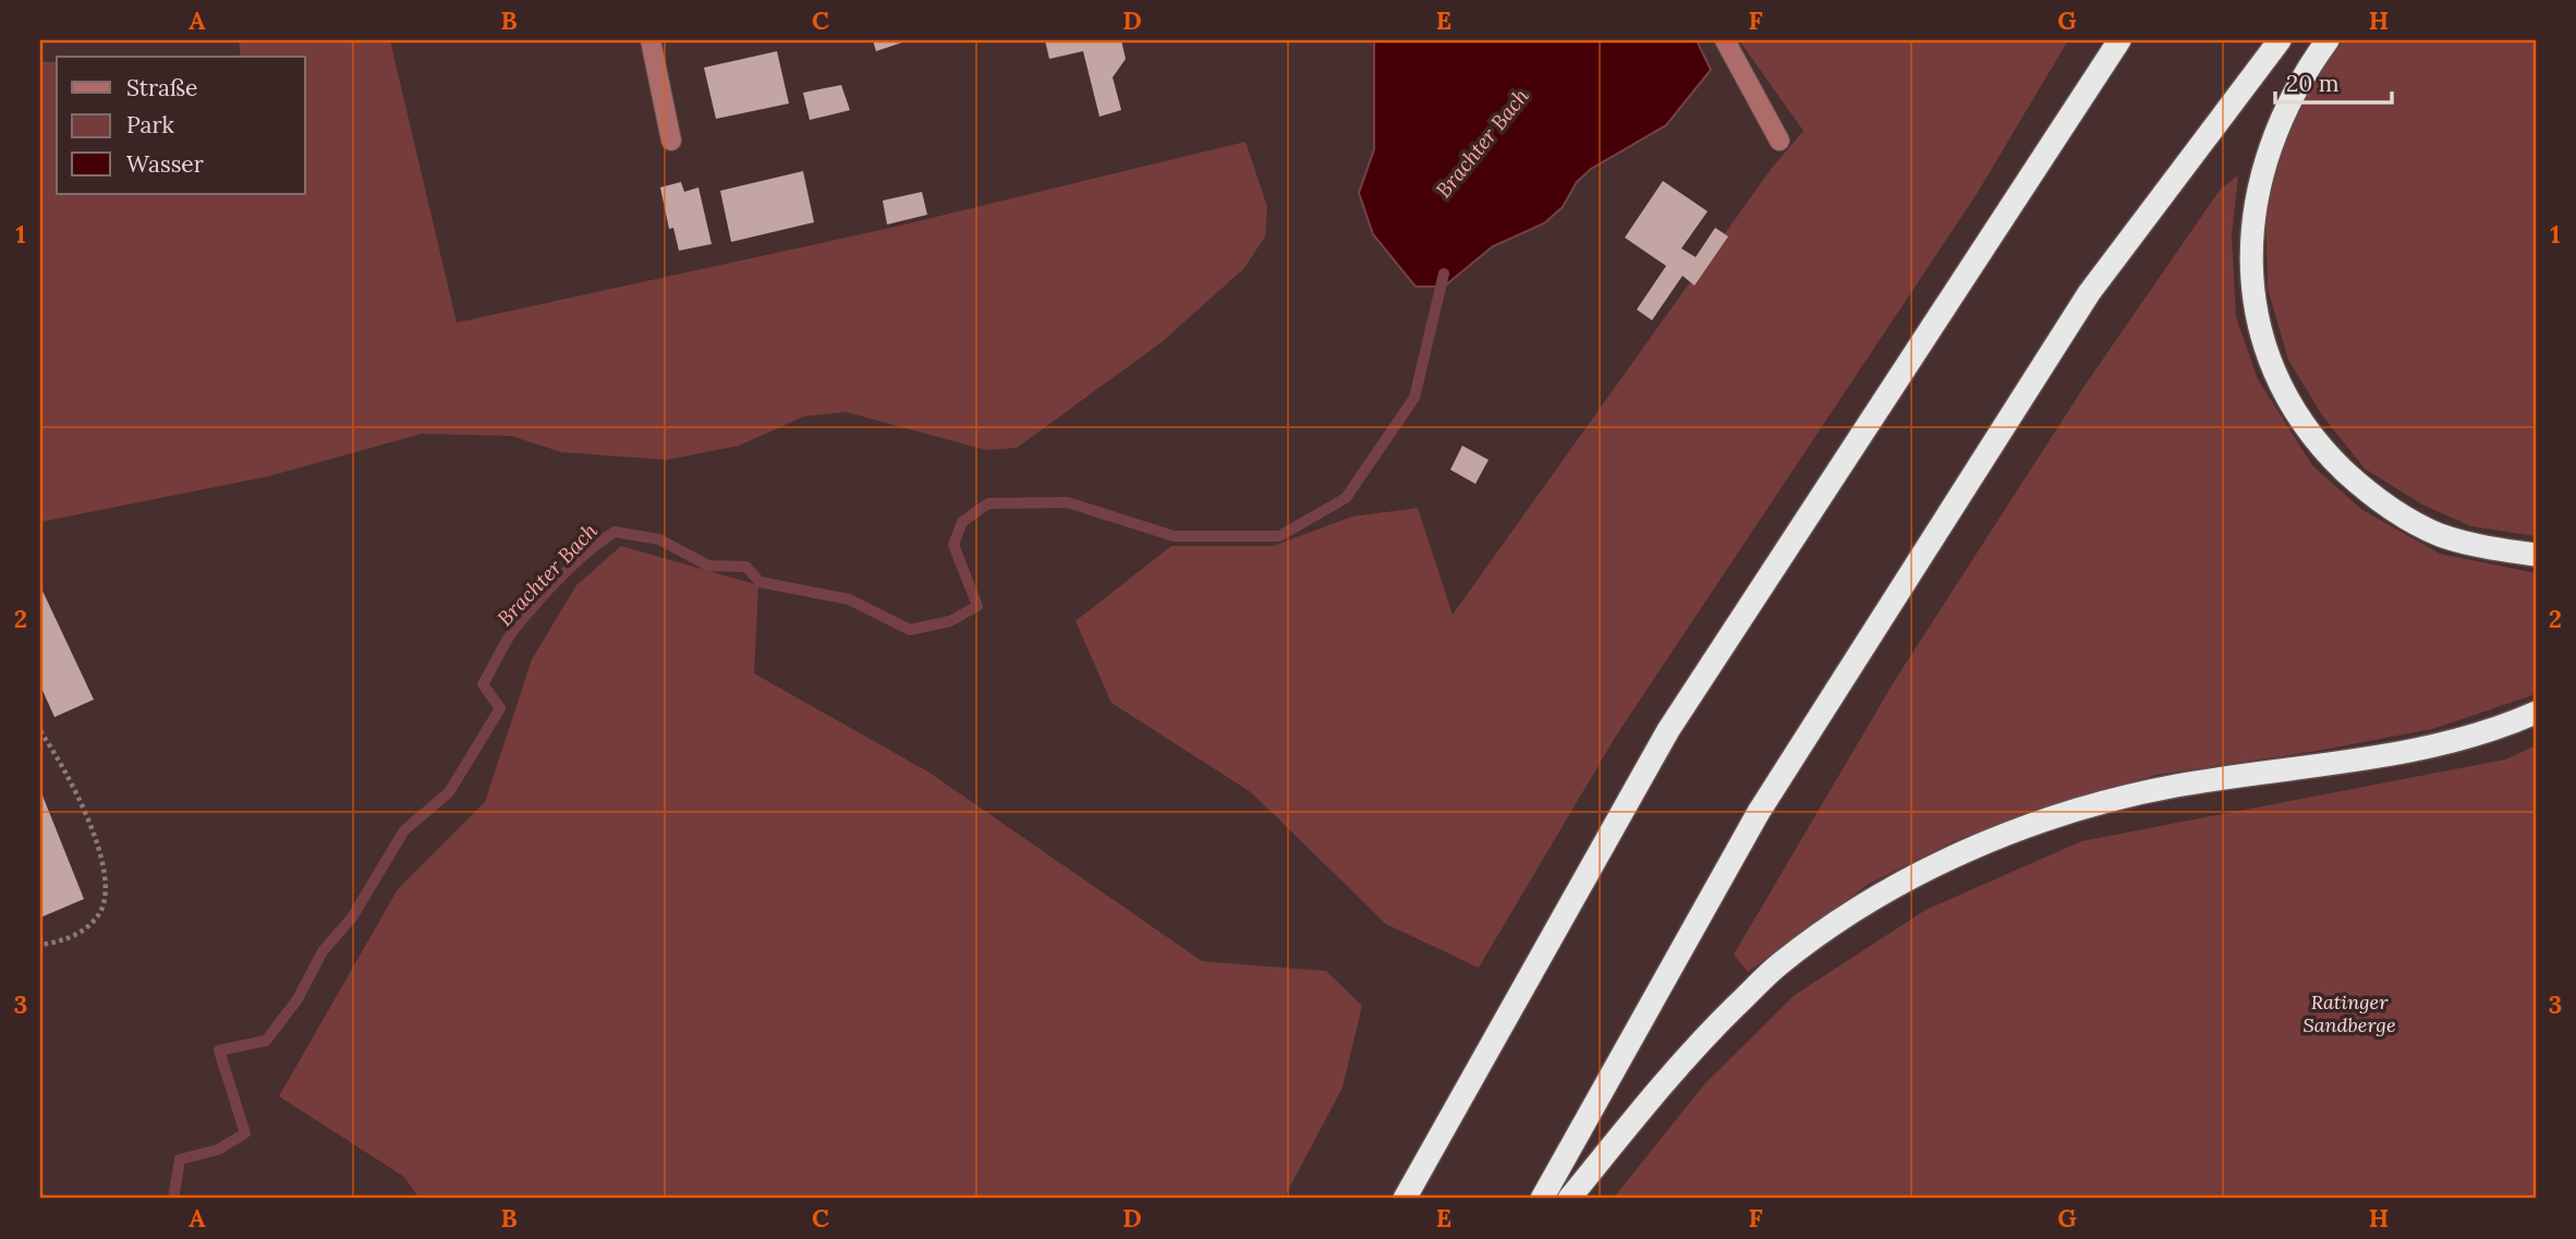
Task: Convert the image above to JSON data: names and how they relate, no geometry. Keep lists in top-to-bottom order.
{
  "water": ["Brachter Bach"],
  "parks": ["Ratinger Sandberge"],
  "legend": ["Straße", "Park", "Wasser"],
  "scale_bar": "20 m",
  "grid": {
    "columns": [
      "A",
      "B",
      "C",
      "D",
      "E",
      "F",
      "G",
      "H"
    ],
    "rows": ["1", "2", "3"]
  }
}
